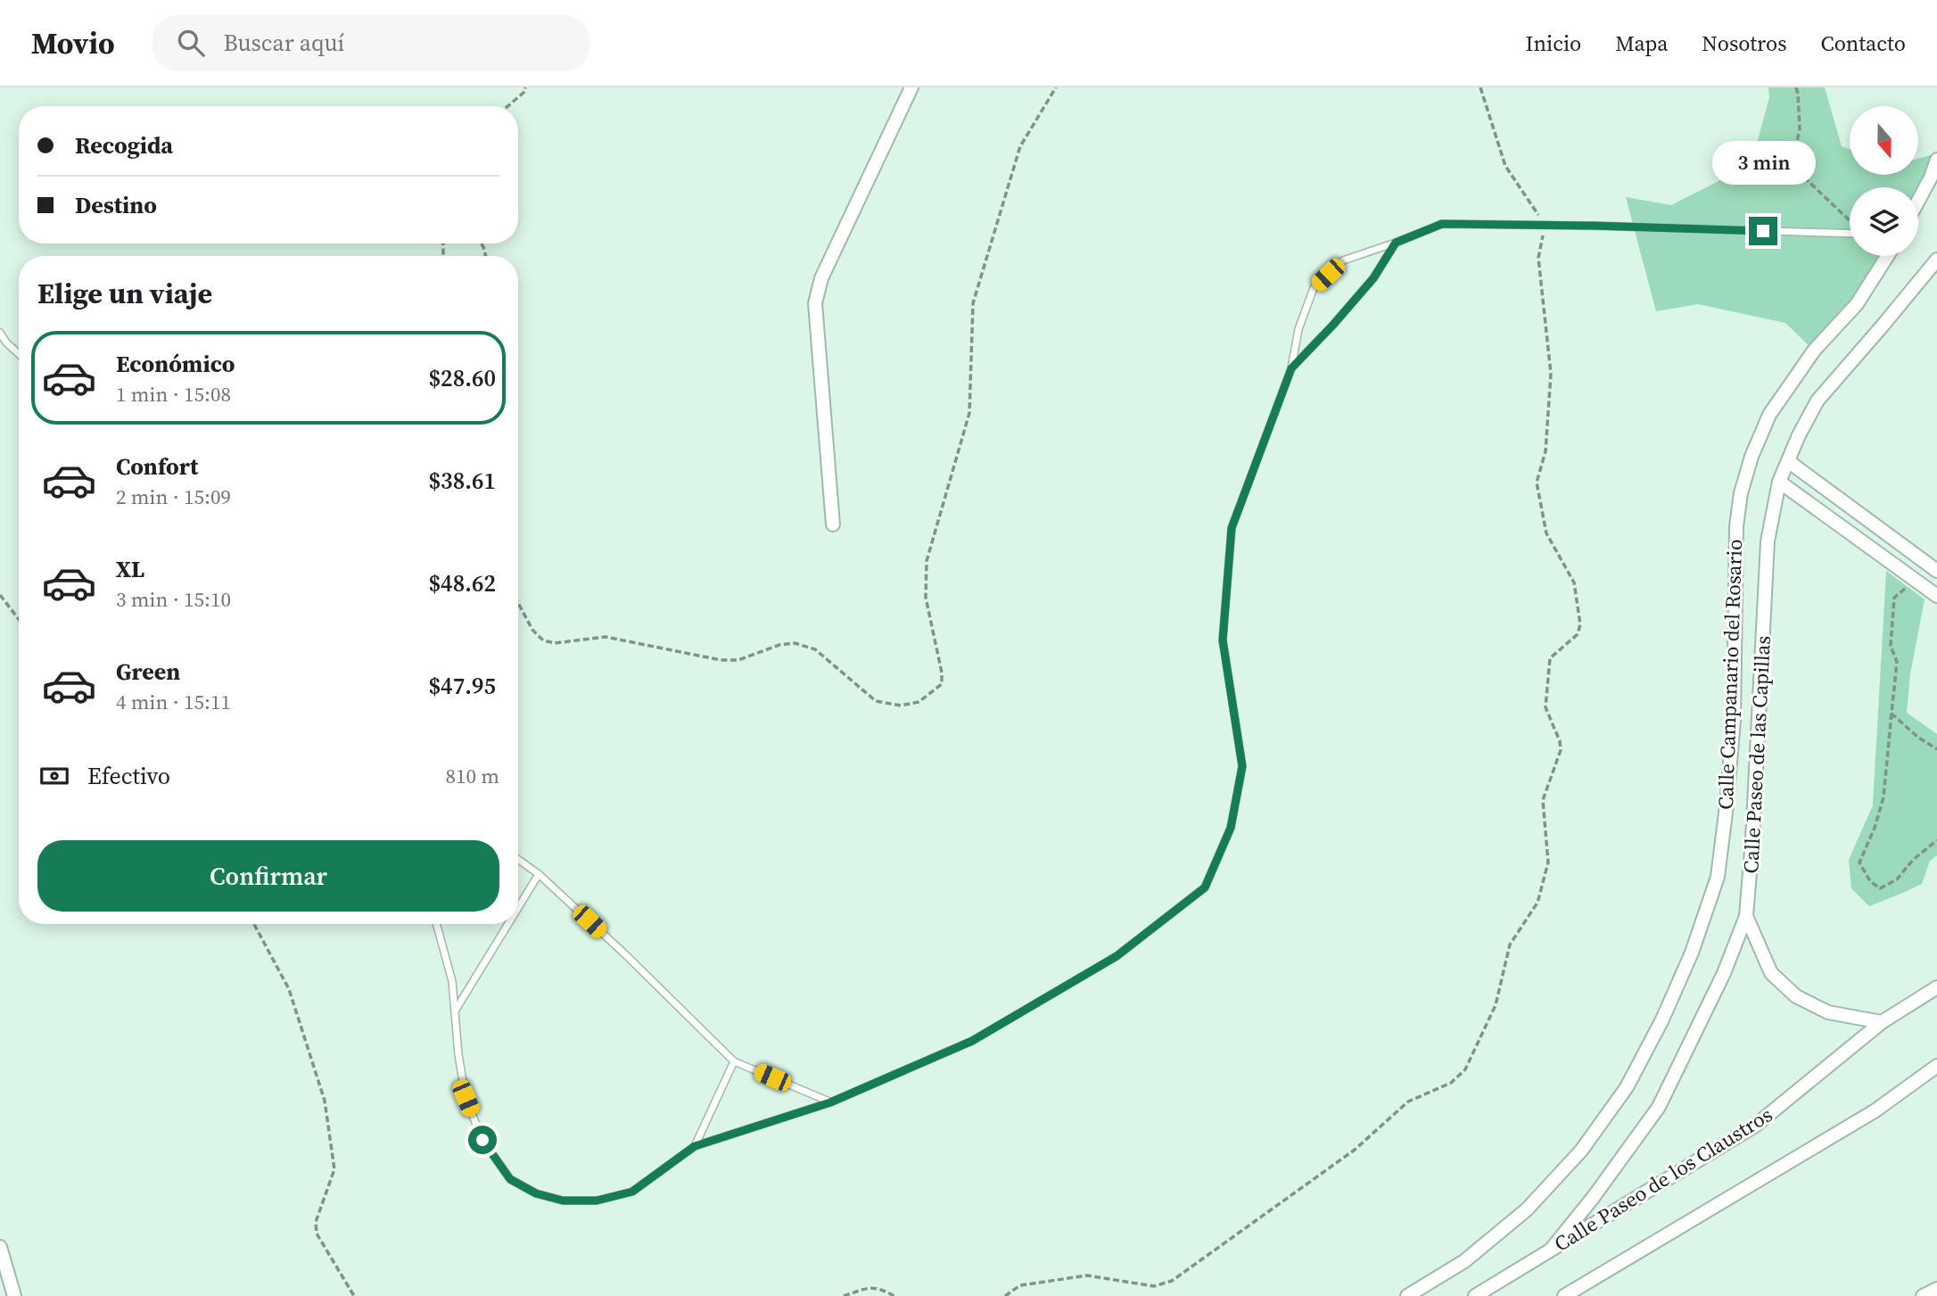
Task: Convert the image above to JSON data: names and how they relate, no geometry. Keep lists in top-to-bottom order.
{
  "streets": {
    "street": ["Calle Campanario del Rosario", "Calle Paseo de las Capillas", "Calle Paseo de los Claustros"]
  },
  "crossings": [
    ["Calle Paseo de las Capillas", "Calle Paseo de los Claustros"]
  ],
  "north": "bottom",
  "page": {
    "header": "Movio",
    "search": "Buscar aquí",
    "nav": [
      "Inicio",
      "Mapa",
      "Nosotros",
      "Contacto"
    ],
    "banner": ["Recogida", "Destino"],
    "bubble": "3 min",
    "heading": "Elige un viaje",
    "list": [
      {
        "name": "Económico",
        "note": "1 min · 15:08",
        "value": "$28.60"
      },
      {
        "name": "Confort",
        "note": "2 min · 15:09",
        "value": "$38.61"
      },
      {
        "name": "XL",
        "note": "3 min · 15:10",
        "value": "$48.62"
      },
      {
        "name": "Green",
        "note": "4 min · 15:11",
        "value": "$47.95"
      }
    ],
    "pay": ["Efectivo", "810 m"],
    "buttons": "Confirmar"
  }
}
